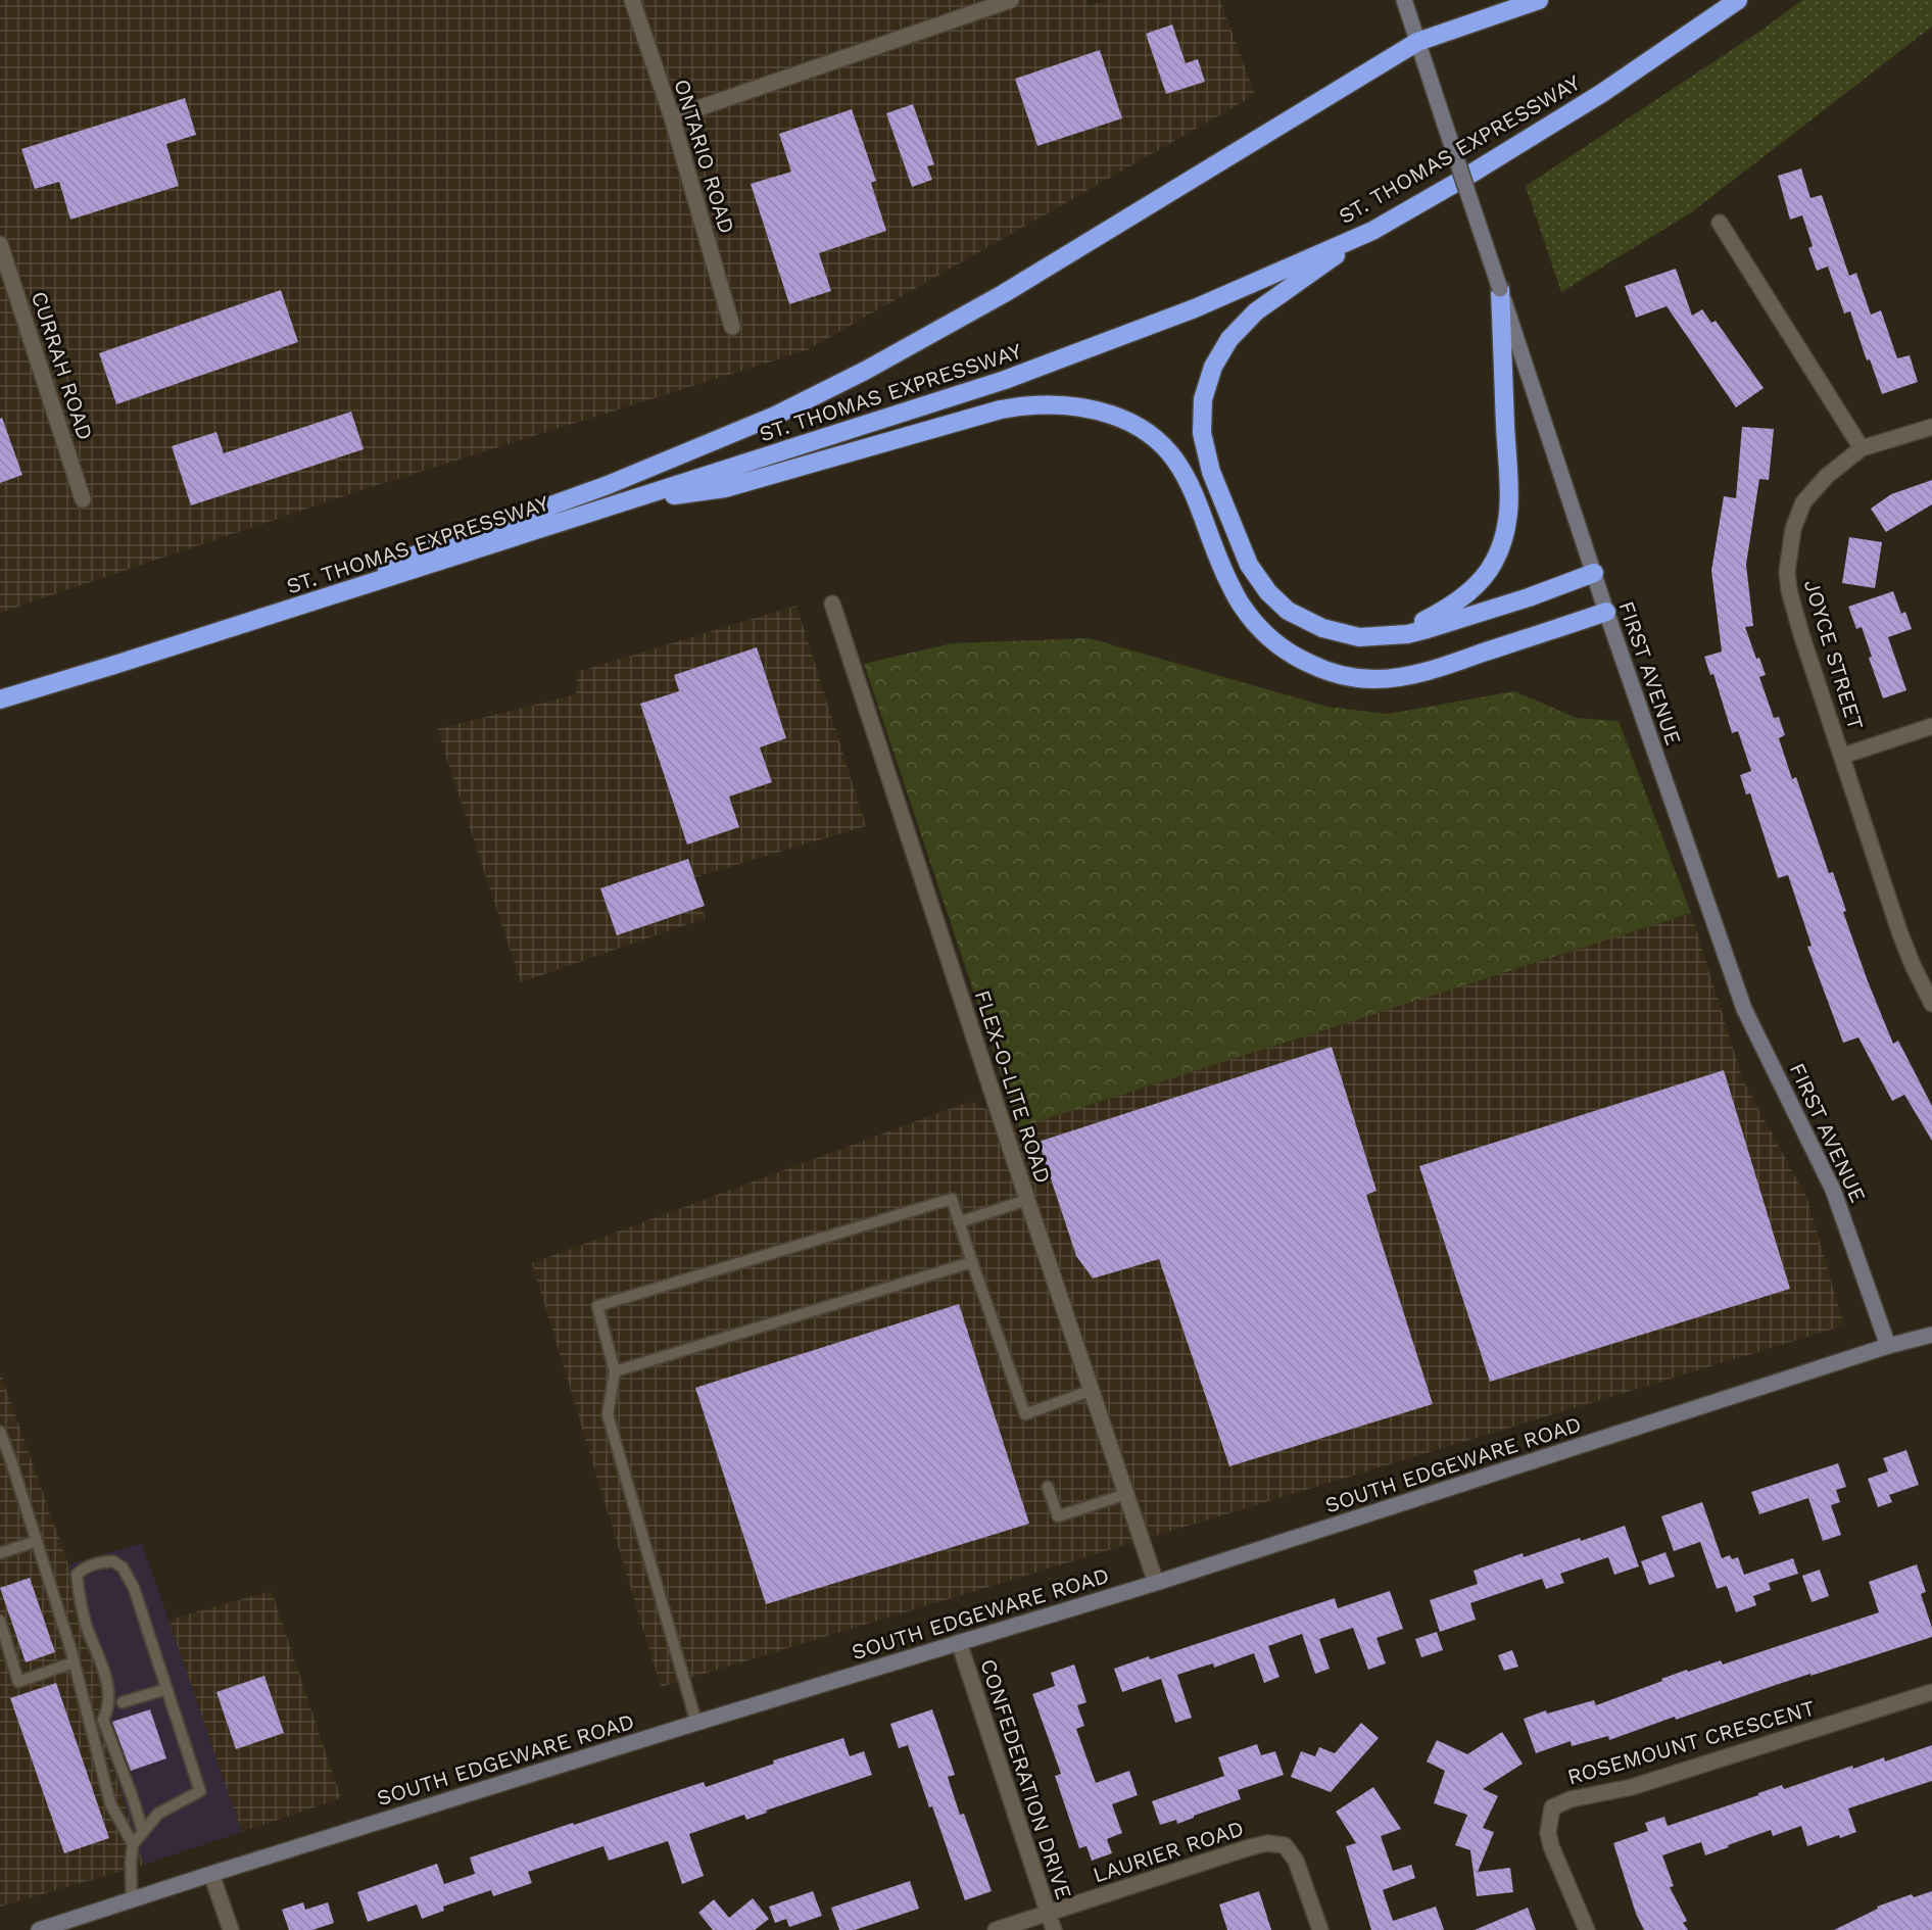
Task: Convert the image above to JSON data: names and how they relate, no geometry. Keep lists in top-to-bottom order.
{
  "streets": {
    "highway": ["ST. THOMAS EXPRESSWAY"],
    "main road": ["FIRST AVENUE", "SOUTH EDGEWARE ROAD"],
    "street": [
      "ONTARIO ROAD",
      "CURRAH ROAD",
      "JOYCE STREET",
      "FLEX-O-LITE ROAD",
      "ROSEMOUNT CRESCENT",
      "CONFEDERATION DRIVE",
      "LAURIER ROAD"
    ]
  },
  "crossings": [
    ["FIRST AVENUE", "SOUTH EDGEWARE ROAD"],
    ["FLEX-O-LITE ROAD", "SOUTH EDGEWARE ROAD"],
    ["SOUTH EDGEWARE ROAD", "CONFEDERATION DRIVE"],
    ["CONFEDERATION DRIVE", "LAURIER ROAD"]
  ]
}
